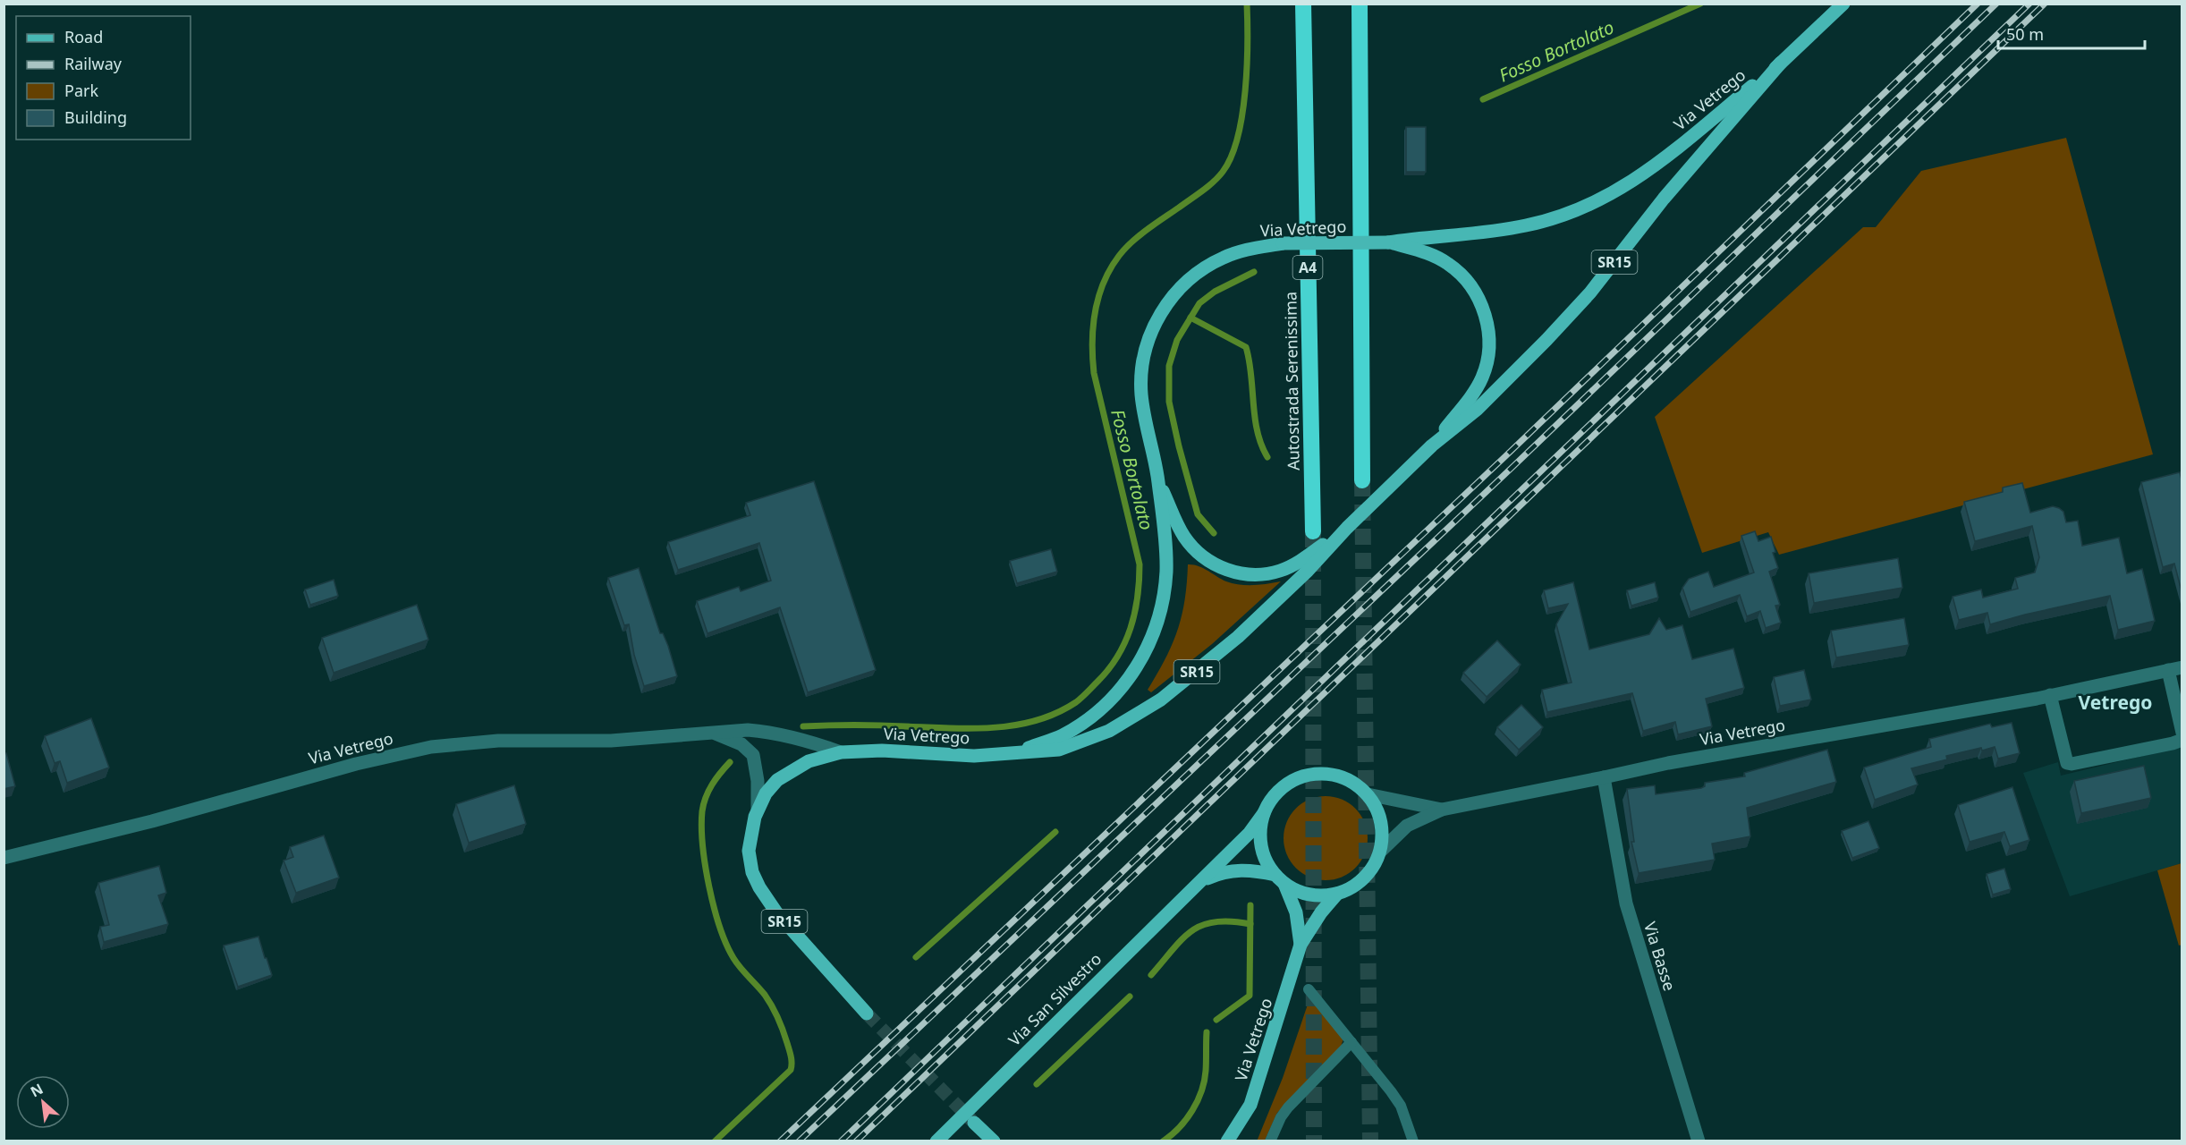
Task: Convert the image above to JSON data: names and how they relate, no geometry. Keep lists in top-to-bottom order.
{
  "streets": {
    "highway": ["A4", "Autostrada Serenissima"],
    "main road": ["Via Vetrego", "SR15", "Via San Silvestro"],
    "street": ["Via Basse"]
  },
  "crossings": [
    ["Via Vetrego", "SR15"],
    ["Via Vetrego", "Via Basse"],
    ["Via Vetrego", "Via San Silvestro"]
  ],
  "districts": ["Vetrego"],
  "water": ["Fosso Bortolato"],
  "legend": [
    "Road",
    "Railway",
    "Park",
    "Building"
  ],
  "scale_bar": "50 m",
  "north": "top left"
}
